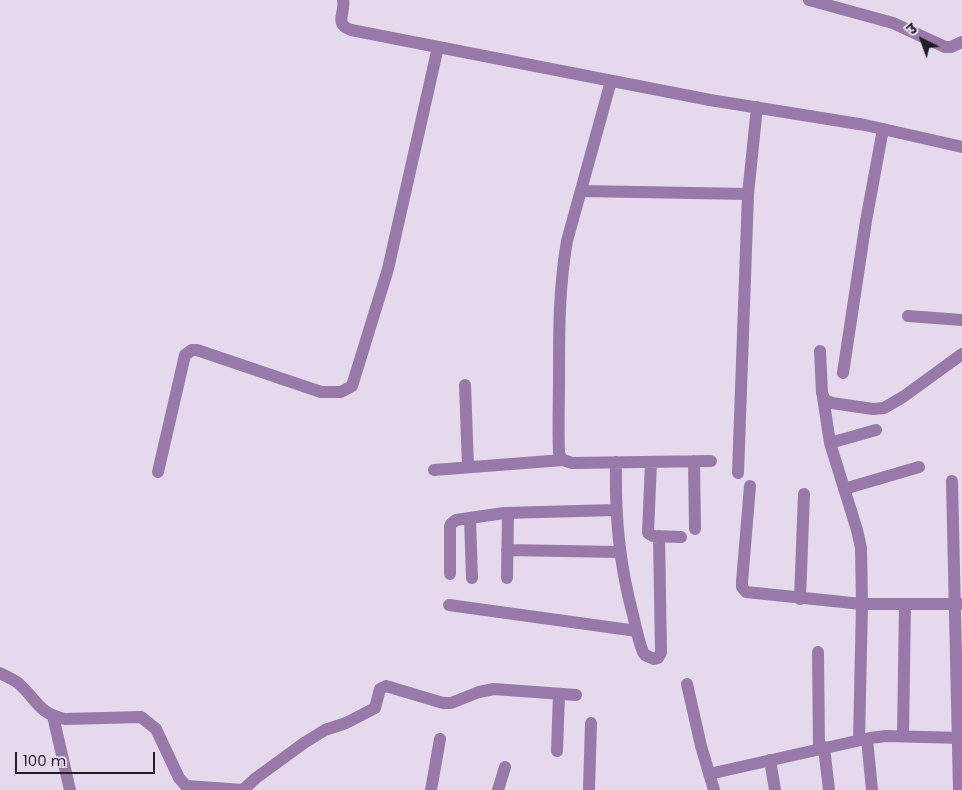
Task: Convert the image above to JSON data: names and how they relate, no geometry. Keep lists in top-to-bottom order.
{
  "scale_bar": "100 m",
  "north": "top left"
}
